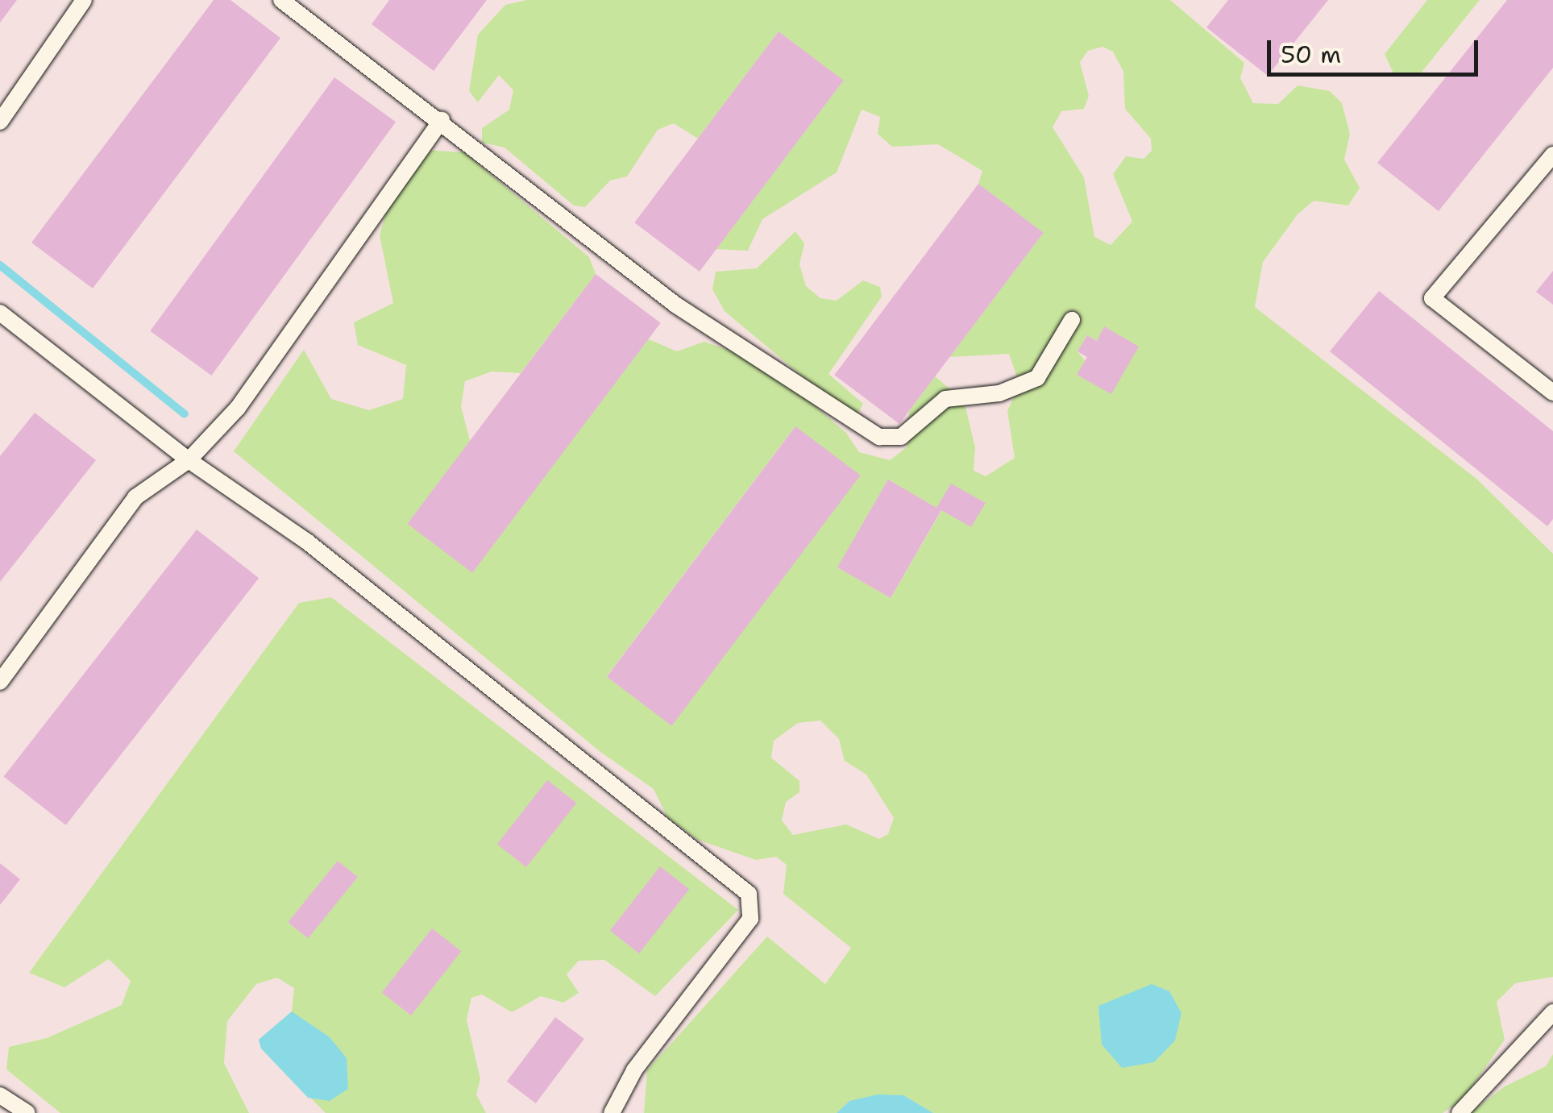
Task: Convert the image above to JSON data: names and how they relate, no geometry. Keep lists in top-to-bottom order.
{
  "scale_bar": "50 m"
}
